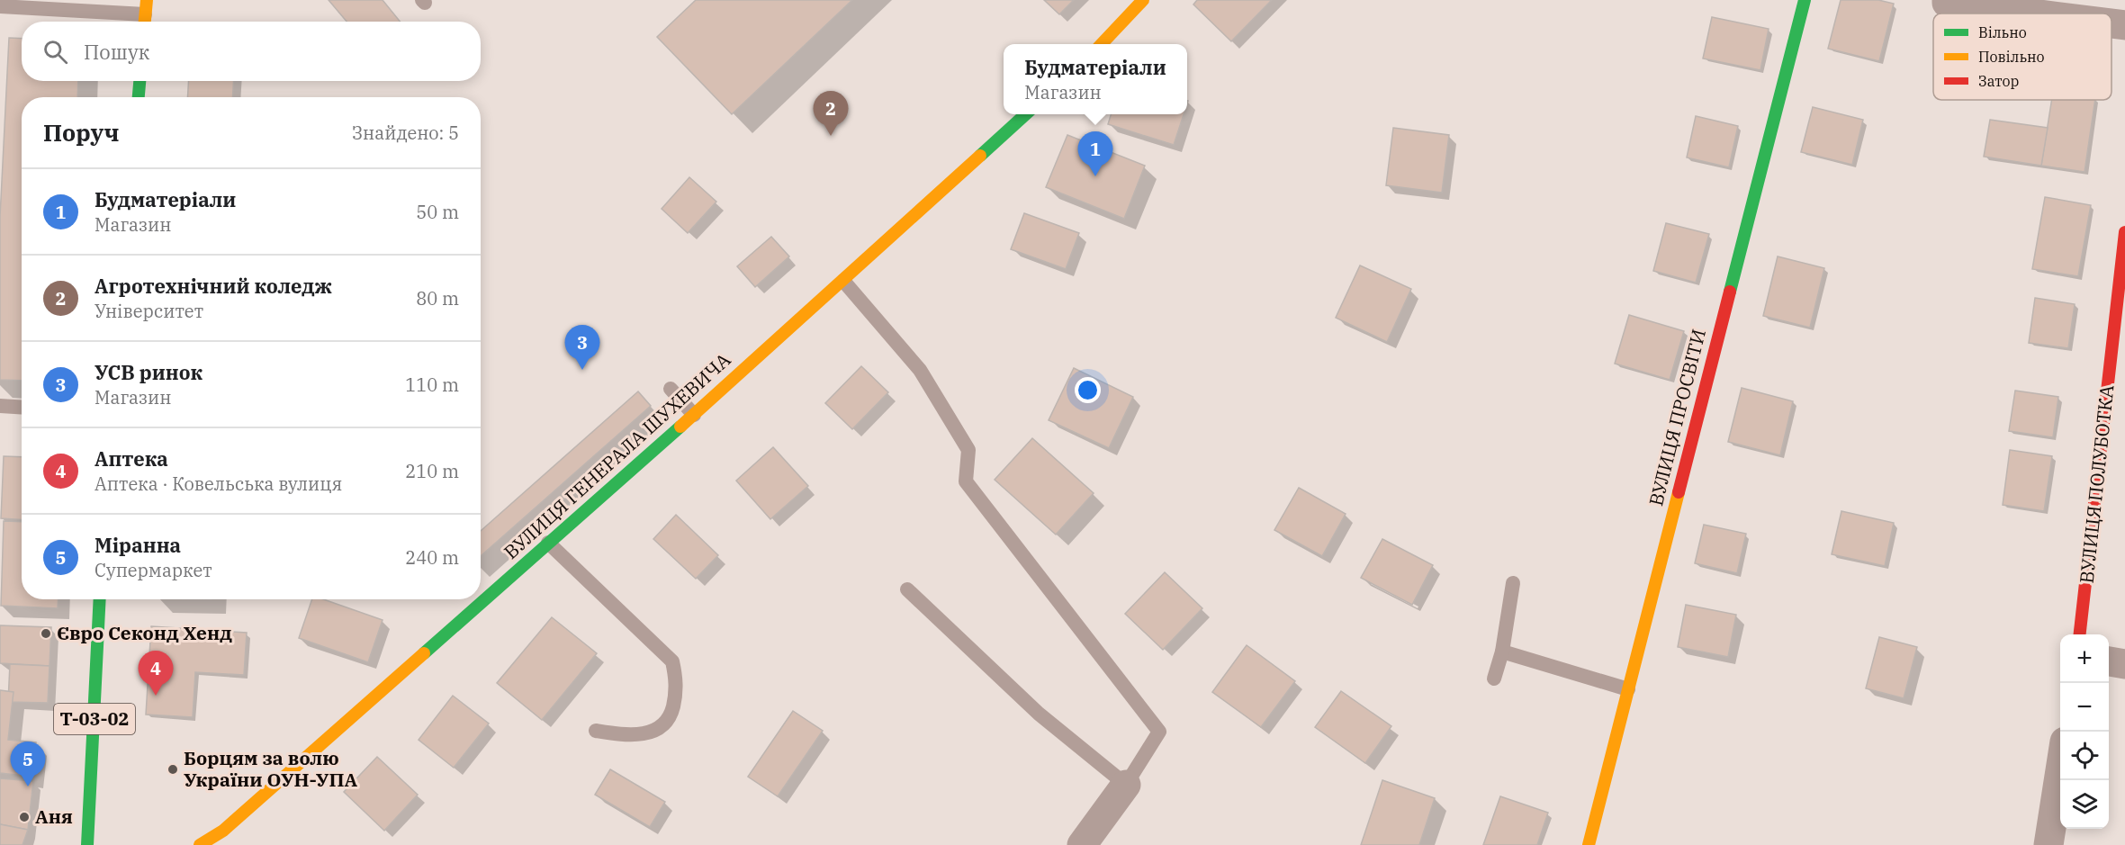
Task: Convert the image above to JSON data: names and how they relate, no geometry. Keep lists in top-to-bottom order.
{
  "streets": {
    "street": [
      "ВУЛИЦЯ ПРОСВІТИ",
      "ВУЛИЦЯ ГЕНЕРАЛА ШУХЕВИЧА",
      "ВУЛИЦЯ ПОЛУБОТКА",
      "Т-03-02"
    ]
  },
  "places": ["Євро Секонд Хенд", "Борцям за волю України ОУН-УПА", "Аня"],
  "legend": ["Вільно", "Повільно", "Затор"],
  "page": {
    "search": "Пошук",
    "popup": ["Будматеріали", "Магазин"],
    "pins": [
      "2",
      "1",
      "3",
      "4",
      "5"
    ],
    "heading": ["Поруч", "Знайдено: 5"],
    "list": [
      {
        "mark": "1",
        "name": "Будматеріали",
        "note": "Магазин",
        "value": "50 m"
      },
      {
        "mark": "2",
        "name": "Агротехнічний коледж",
        "note": "Університет",
        "value": "80 m"
      },
      {
        "mark": "3",
        "name": "УСВ ринок",
        "note": "Магазин",
        "value": "110 m"
      },
      {
        "mark": "4",
        "name": "Аптека",
        "note": "Аптека · Ковельська вулиця",
        "value": "210 m"
      },
      {
        "mark": "5",
        "name": "Міранна",
        "note": "Супермаркет",
        "value": "240 m"
      }
    ],
    "map_buttons": ["+", "−"]
  }
}
